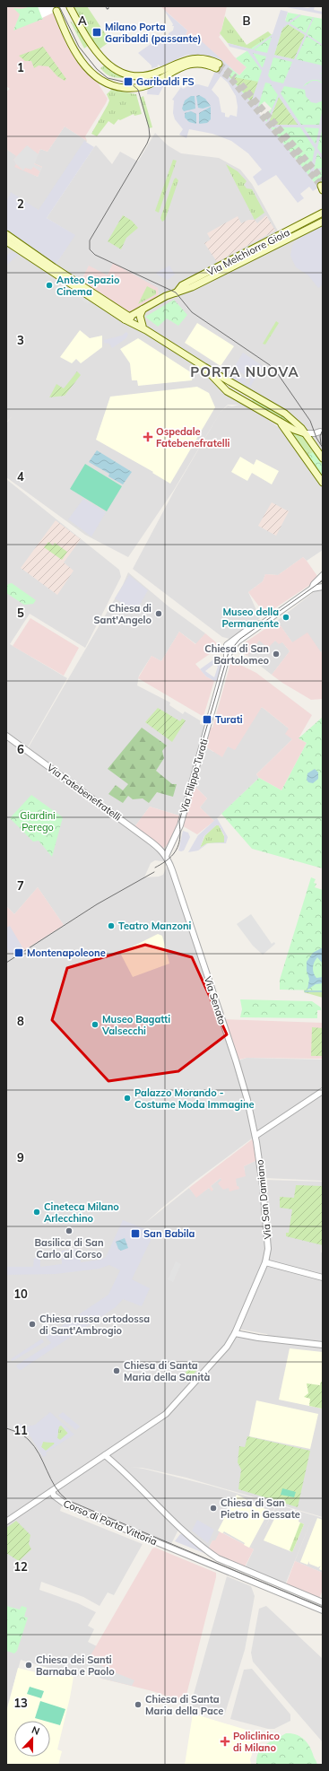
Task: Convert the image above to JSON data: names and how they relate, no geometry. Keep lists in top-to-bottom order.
{
  "streets": {
    "main road": ["Via Melchiorre Gioia"],
    "street": [
      "Via Filippo Turati",
      "Via Fatebenefratelli",
      "Via Senato",
      "Via San Damiano",
      "Corso di Porta Vittoria"
    ]
  },
  "crossings": [
    ["Via Filippo Turati", "Via Fatebenefratelli"],
    ["Via Filippo Turati", "Via Senato"],
    ["Via Fatebenefratelli", "Via Senato"],
    ["Via Senato", "Via San Damiano"],
    ["Via San Damiano", "Corso di Porta Vittoria"]
  ],
  "districts": ["PORTA NUOVA"],
  "parks": ["Giardini Perego"],
  "places": {
    "transit": [
      "Milano Porta Garibaldi (passante)",
      "Garibaldi FS",
      "Turati",
      "Montenapoleone",
      "San Babila"
    ],
    "other": [
      "Anteo Spazio Cinema",
      "Chiesa di Sant'Angelo",
      "Museo della Permanente",
      "Chiesa di San Bartolomeo",
      "Teatro Manzoni",
      "Museo Bagatti Valsecchi",
      "Palazzo Morando - Costume Moda Immagine",
      "Cineteca Milano Arlecchino",
      "Basilica di San Carlo al Corso",
      "Chiesa russa ortodossa di Sant'Ambrogio",
      "Chiesa di Santa Maria della Sanità",
      "Chiesa di San Pietro in Gessate",
      "Chiesa dei Santi Barnaba e Paolo",
      "Chiesa di Santa Maria della Pace"
    ],
    "health": ["Ospedale Fatebenefratelli", "Policlinico di Milano"]
  },
  "north": "top",
  "grid": {
    "columns": ["A", "B"],
    "rows": [
      "1",
      "2",
      "3",
      "4",
      "5",
      "6",
      "7",
      "8",
      "9",
      "10",
      "11",
      "12",
      "13"
    ]
  }
}
